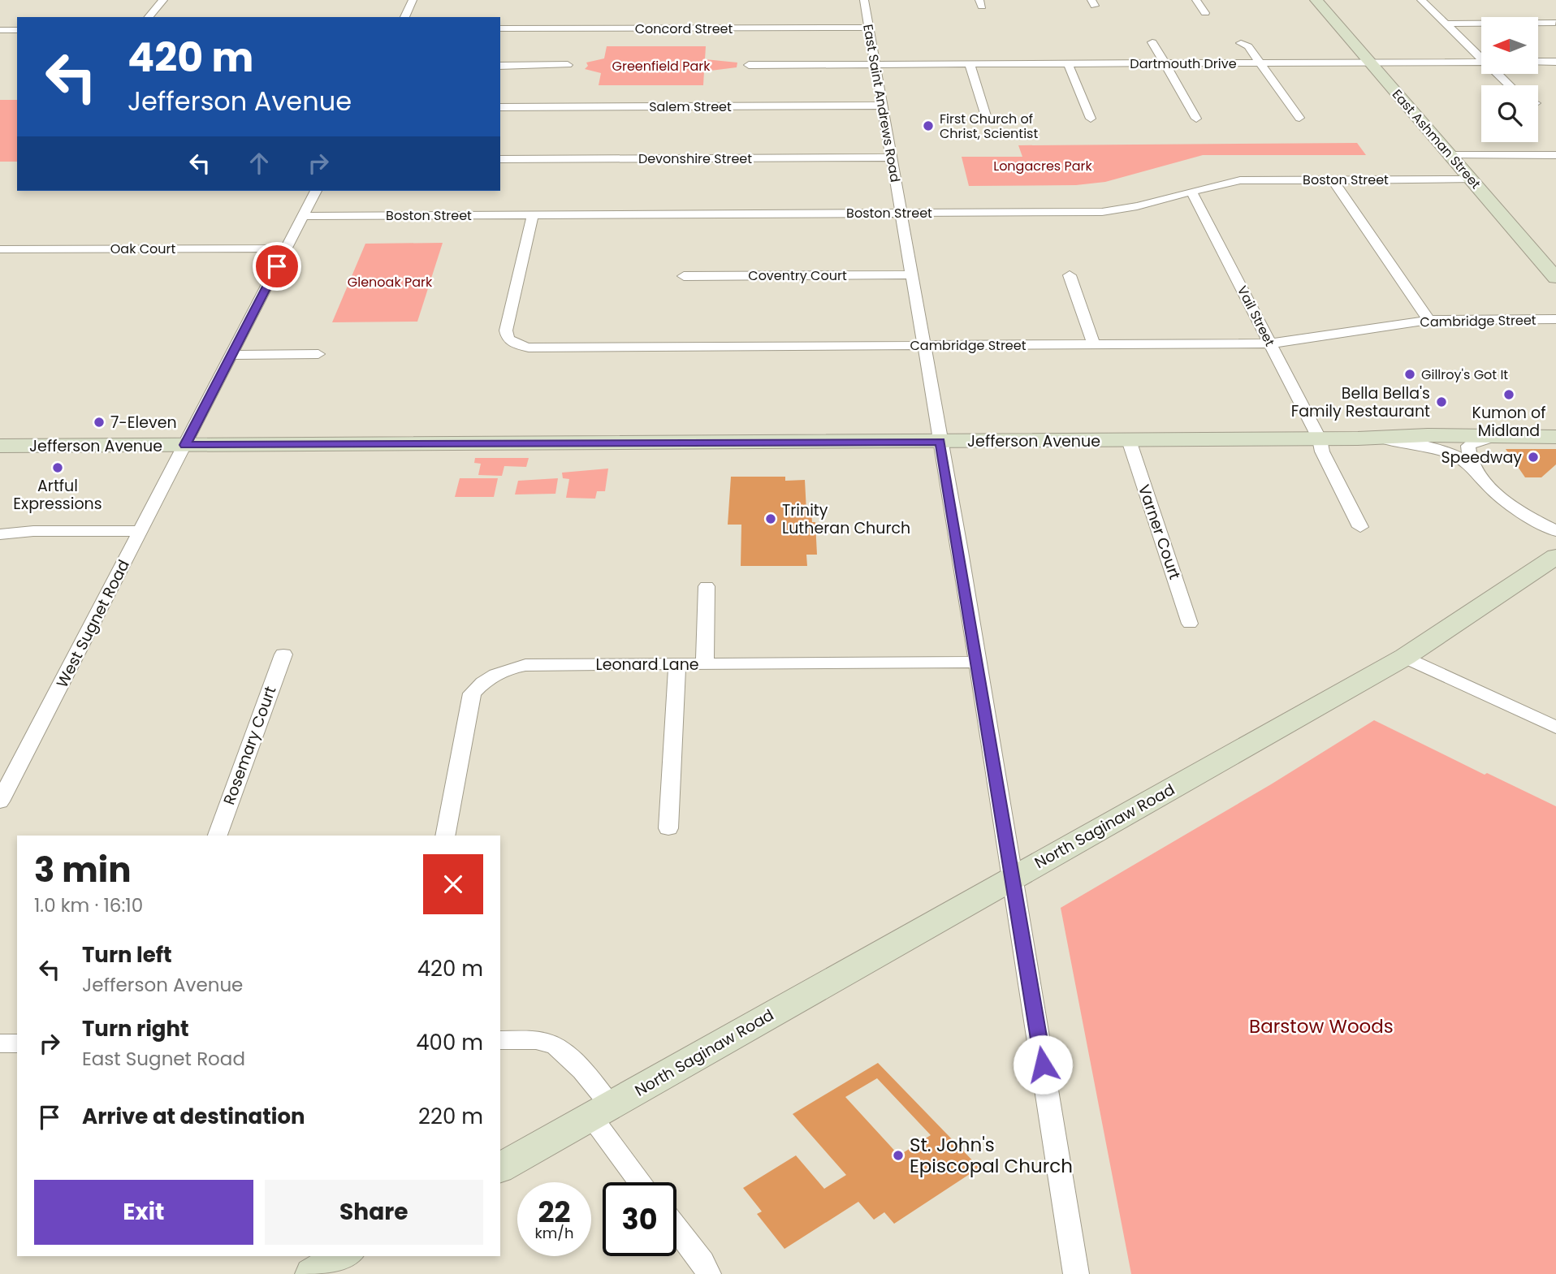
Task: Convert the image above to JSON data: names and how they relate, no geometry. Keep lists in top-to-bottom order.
{
  "streets": {
    "street": [
      "Concord Street",
      "Dartmouth Drive",
      "East Saint Andrews Road",
      "Salem Street",
      "East Ashman Street",
      "Devonshire Street",
      "Boston Street",
      "Oak Court",
      "Coventry Court",
      "Vail Street",
      "Cambridge Street",
      "Jefferson Avenue",
      "Varner Court",
      "West Sugnet Road",
      "Leonard Lane",
      "Rosemary Court",
      "North Saginaw Road"
    ]
  },
  "crossings": [
    ["Concord Street", "East Saint Andrews Road"],
    ["Dartmouth Drive", "East Saint Andrews Road"],
    ["Dartmouth Drive", "East Ashman Street"],
    ["East Saint Andrews Road", "Salem Street"],
    ["East Saint Andrews Road", "Devonshire Street"],
    ["East Saint Andrews Road", "Boston Street"],
    ["East Saint Andrews Road", "Coventry Court"],
    ["East Saint Andrews Road", "Cambridge Street"],
    ["East Saint Andrews Road", "Jefferson Avenue"],
    ["East Saint Andrews Road", "Leonard Lane"],
    ["East Saint Andrews Road", "North Saginaw Road"],
    ["East Ashman Street", "Boston Street"],
    ["Boston Street", "Vail Street"],
    ["Boston Street", "Cambridge Street"],
    ["Boston Street", "West Sugnet Road"],
    ["Oak Court", "West Sugnet Road"],
    ["Vail Street", "Cambridge Street"],
    ["Vail Street", "Jefferson Avenue"],
    ["Jefferson Avenue", "Varner Court"],
    ["Jefferson Avenue", "West Sugnet Road"]
  ],
  "parks": [
    "Greenfield Park",
    "Longacres Park",
    "Glenoak Park",
    "Barstow Woods"
  ],
  "places": [
    "First Church of Christ, Scientist",
    "Gillroy's Got It",
    "Kumon of Midland",
    "Bella Bella's Family Restaurant",
    "7-Eleven",
    "Speedway",
    "Artful Expressions",
    "Trinity Lutheran Church",
    "St. John's Episcopal Church"
  ],
  "north": "left",
  "page": {
    "turn": ["420 m", "Jefferson Avenue"],
    "heading": ["3 min", "1.0 km · 16:10"],
    "list": [
      {
        "name": "Turn left",
        "note": "Jefferson Avenue",
        "value": "420 m"
      },
      {
        "name": "Turn right",
        "note": "East Sugnet Road",
        "value": "400 m"
      },
      {
        "name": "Arrive at destination",
        "value": "220 m"
      }
    ],
    "buttons": ["Exit", "Share"],
    "speed": "22 km/h",
    "limit": "30"
  }
}
